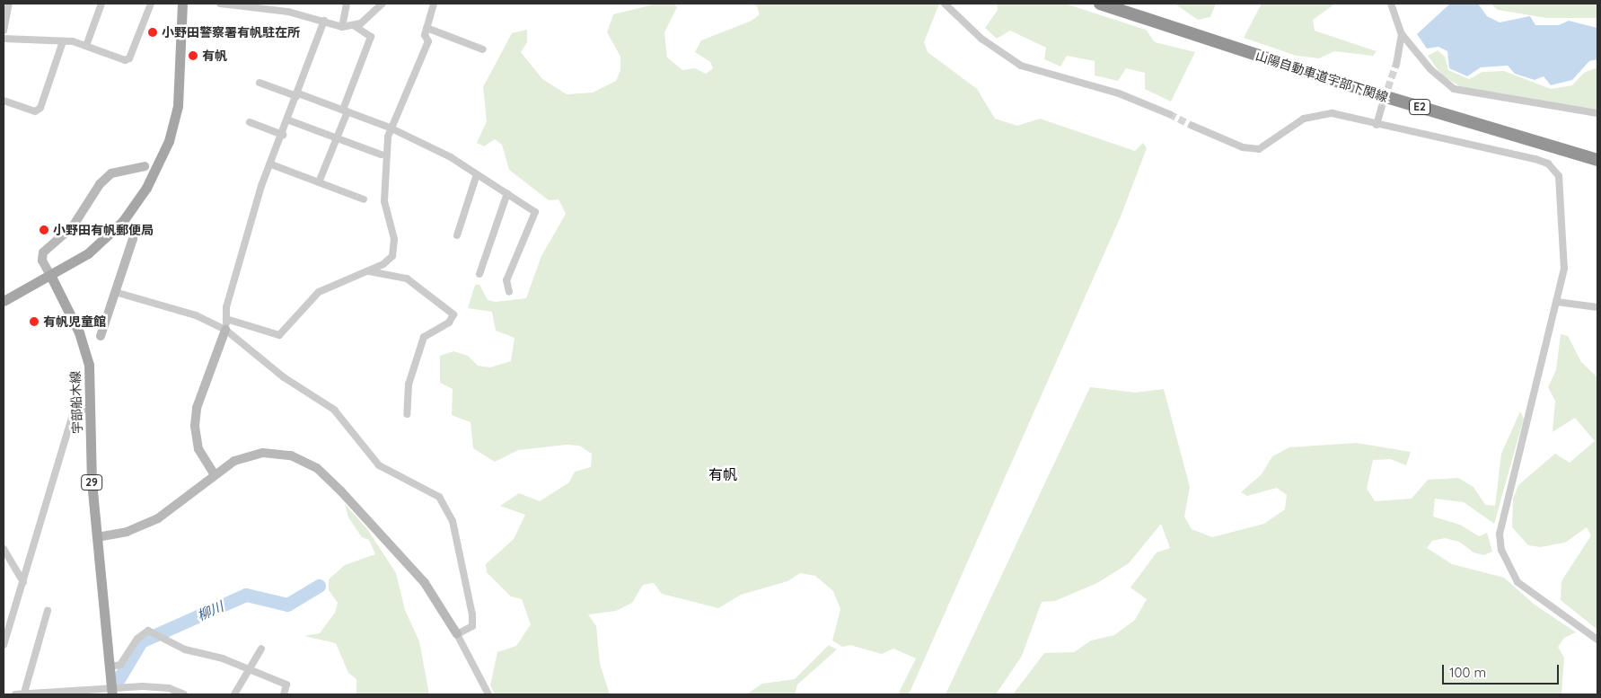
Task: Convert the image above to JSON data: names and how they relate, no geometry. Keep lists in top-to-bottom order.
{
  "streets": {
    "highway": ["山陽自動車道宇部下関線", "E2"],
    "main road": ["宇部船木線", "29"]
  },
  "districts": ["有帆"],
  "water": ["柳川"],
  "places": [
    "小野田警察署有帆駐在所",
    "有帆",
    "小野田有帆郵便局",
    "有帆児童館"
  ],
  "scale_bar": "100 m"
}
